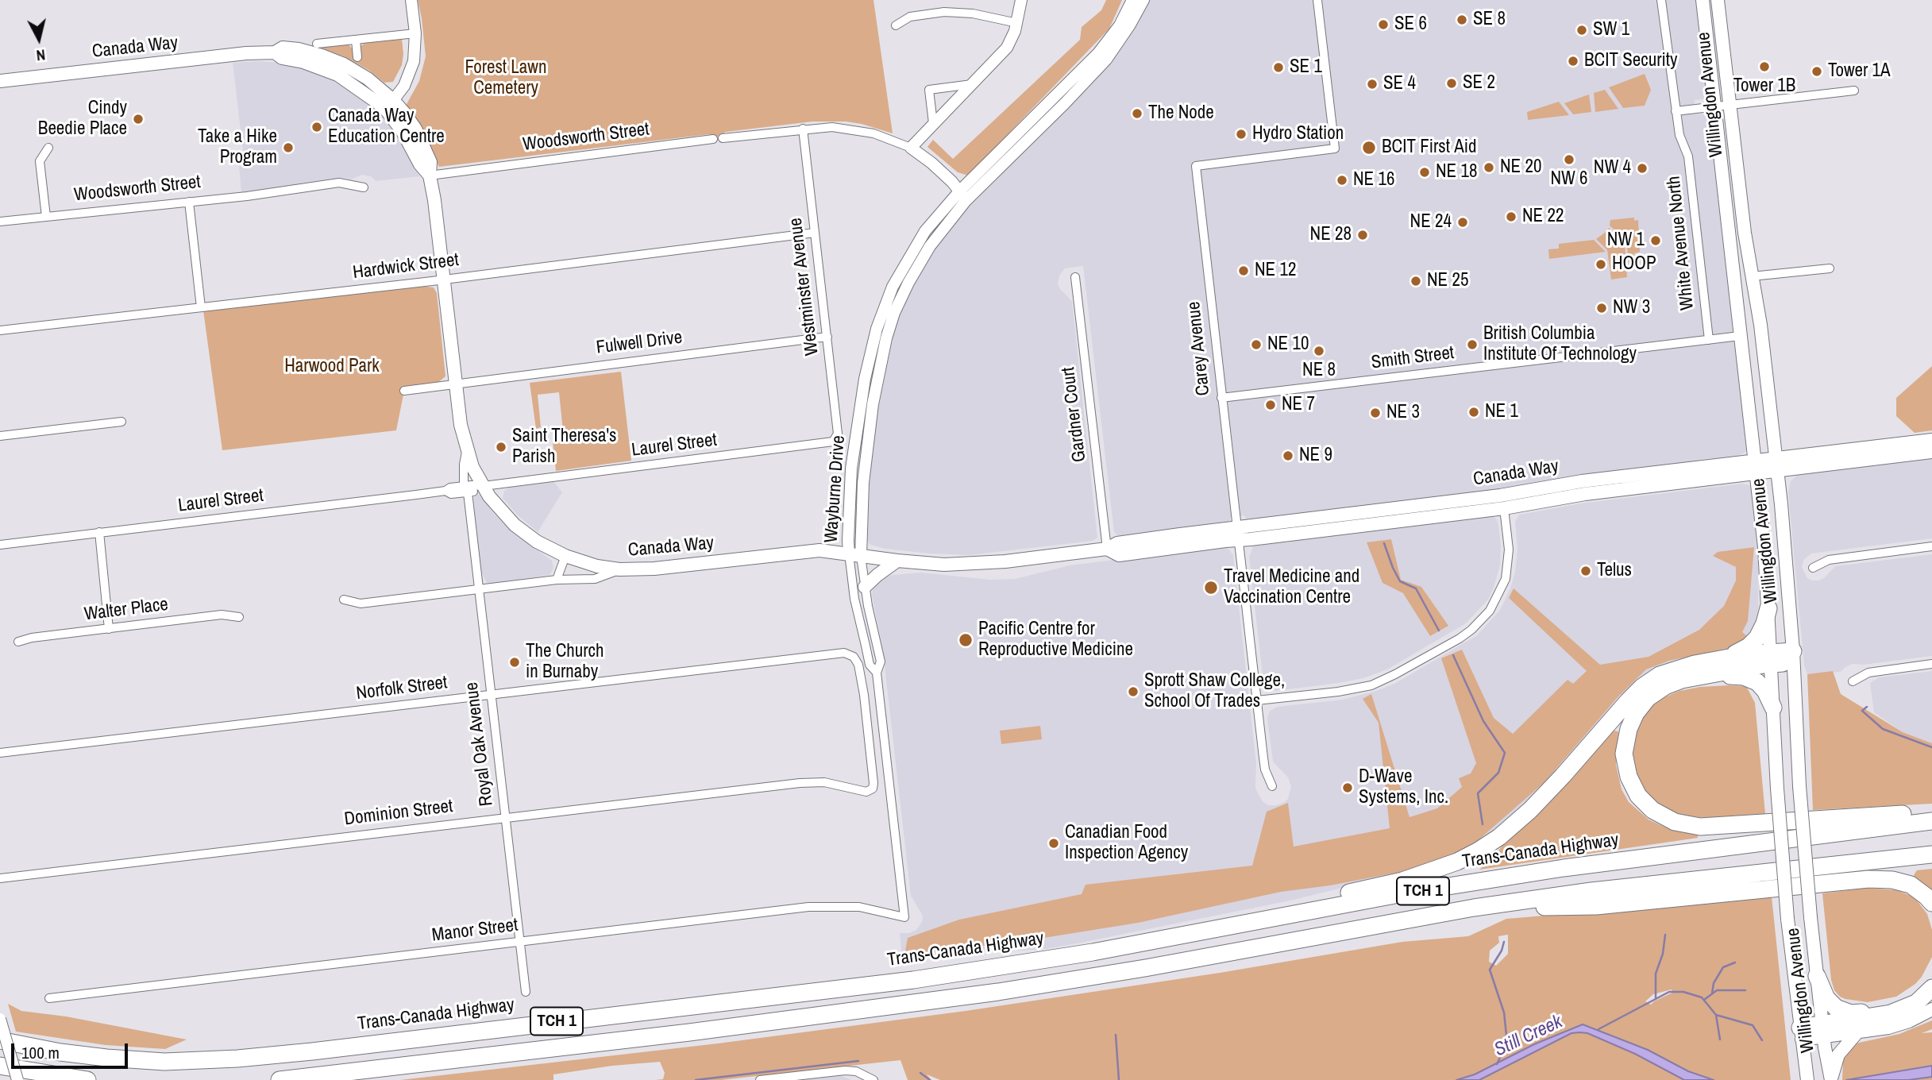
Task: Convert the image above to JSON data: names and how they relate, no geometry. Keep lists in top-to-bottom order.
{
  "streets": {
    "highway": ["Trans-Canada Highway", "TCH 1"],
    "main road": ["Canada Way", "Willingdon Avenue"],
    "street": [
      "Woodsworth Street",
      "White Avenue North",
      "Hardwick Street",
      "Westminster Avenue",
      "Fulwell Drive",
      "Carey Avenue",
      "Smith Street",
      "Gardner Court",
      "Laurel Street",
      "Wayburne Drive",
      "Walter Place",
      "Norfolk Street",
      "Royal Oak Avenue",
      "Dominion Street",
      "Manor Street"
    ]
  },
  "crossings": [
    ["Canada Way", "Willingdon Avenue"],
    ["Canada Way", "Woodsworth Street"],
    ["Canada Way", "Hardwick Street"],
    ["Canada Way", "Fulwell Drive"],
    ["Canada Way", "Carey Avenue"],
    ["Canada Way", "Gardner Court"],
    ["Canada Way", "Laurel Street"],
    ["Canada Way", "Wayburne Drive"],
    ["Canada Way", "Royal Oak Avenue"],
    ["Willingdon Avenue", "Smith Street"],
    ["Woodsworth Street", "Westminster Avenue"],
    ["Woodsworth Street", "Wayburne Drive"],
    ["White Avenue North", "Smith Street"],
    ["Hardwick Street", "Westminster Avenue"],
    ["Westminster Avenue", "Fulwell Drive"],
    ["Westminster Avenue", "Laurel Street"],
    ["Carey Avenue", "Smith Street"],
    ["Laurel Street", "Royal Oak Avenue"],
    ["Wayburne Drive", "Manor Street"],
    ["Norfolk Street", "Royal Oak Avenue"],
    ["Norfolk Street", "Dominion Street"],
    ["Royal Oak Avenue", "Dominion Street"],
    ["Royal Oak Avenue", "Manor Street"]
  ],
  "water": ["Still Creek"],
  "parks": ["Forest Lawn Cemetery", "Harwood Park"],
  "places": [
    "SE 8",
    "SE 6",
    "SW 1",
    "BCIT Security",
    "Tower 1B",
    "SE 1",
    "Tower 1A",
    "SE 2",
    "SE 4",
    "The Node",
    "Cindy Beedie Place",
    "Canada Way Education Centre",
    "Hydro Station",
    "Take a Hike Program",
    "BCIT First Aid",
    "NW 6",
    "NE 20",
    "NW 4",
    "NE 18",
    "NE 16",
    "NE 22",
    "NE 24",
    "NE 28",
    "NW 1",
    "HOOP",
    "NE 12",
    "NE 25",
    "NW 3",
    "NE 10",
    "British Columbia Institute Of Technology",
    "NE 8",
    "NE 7",
    "NE 1",
    "NE 3",
    "Saint Theresa's Parish",
    "NE 9",
    "Telus",
    "Travel Medicine and Vaccination Centre",
    "Pacific Centre for Reproductive Medicine",
    "The Church in Burnaby",
    "Sprott Shaw College, School Of Trades",
    "D-Wave Systems, Inc.",
    "Canadian Food Inspection Agency"
  ],
  "scale_bar": "100 m",
  "north": "bottom"
}
